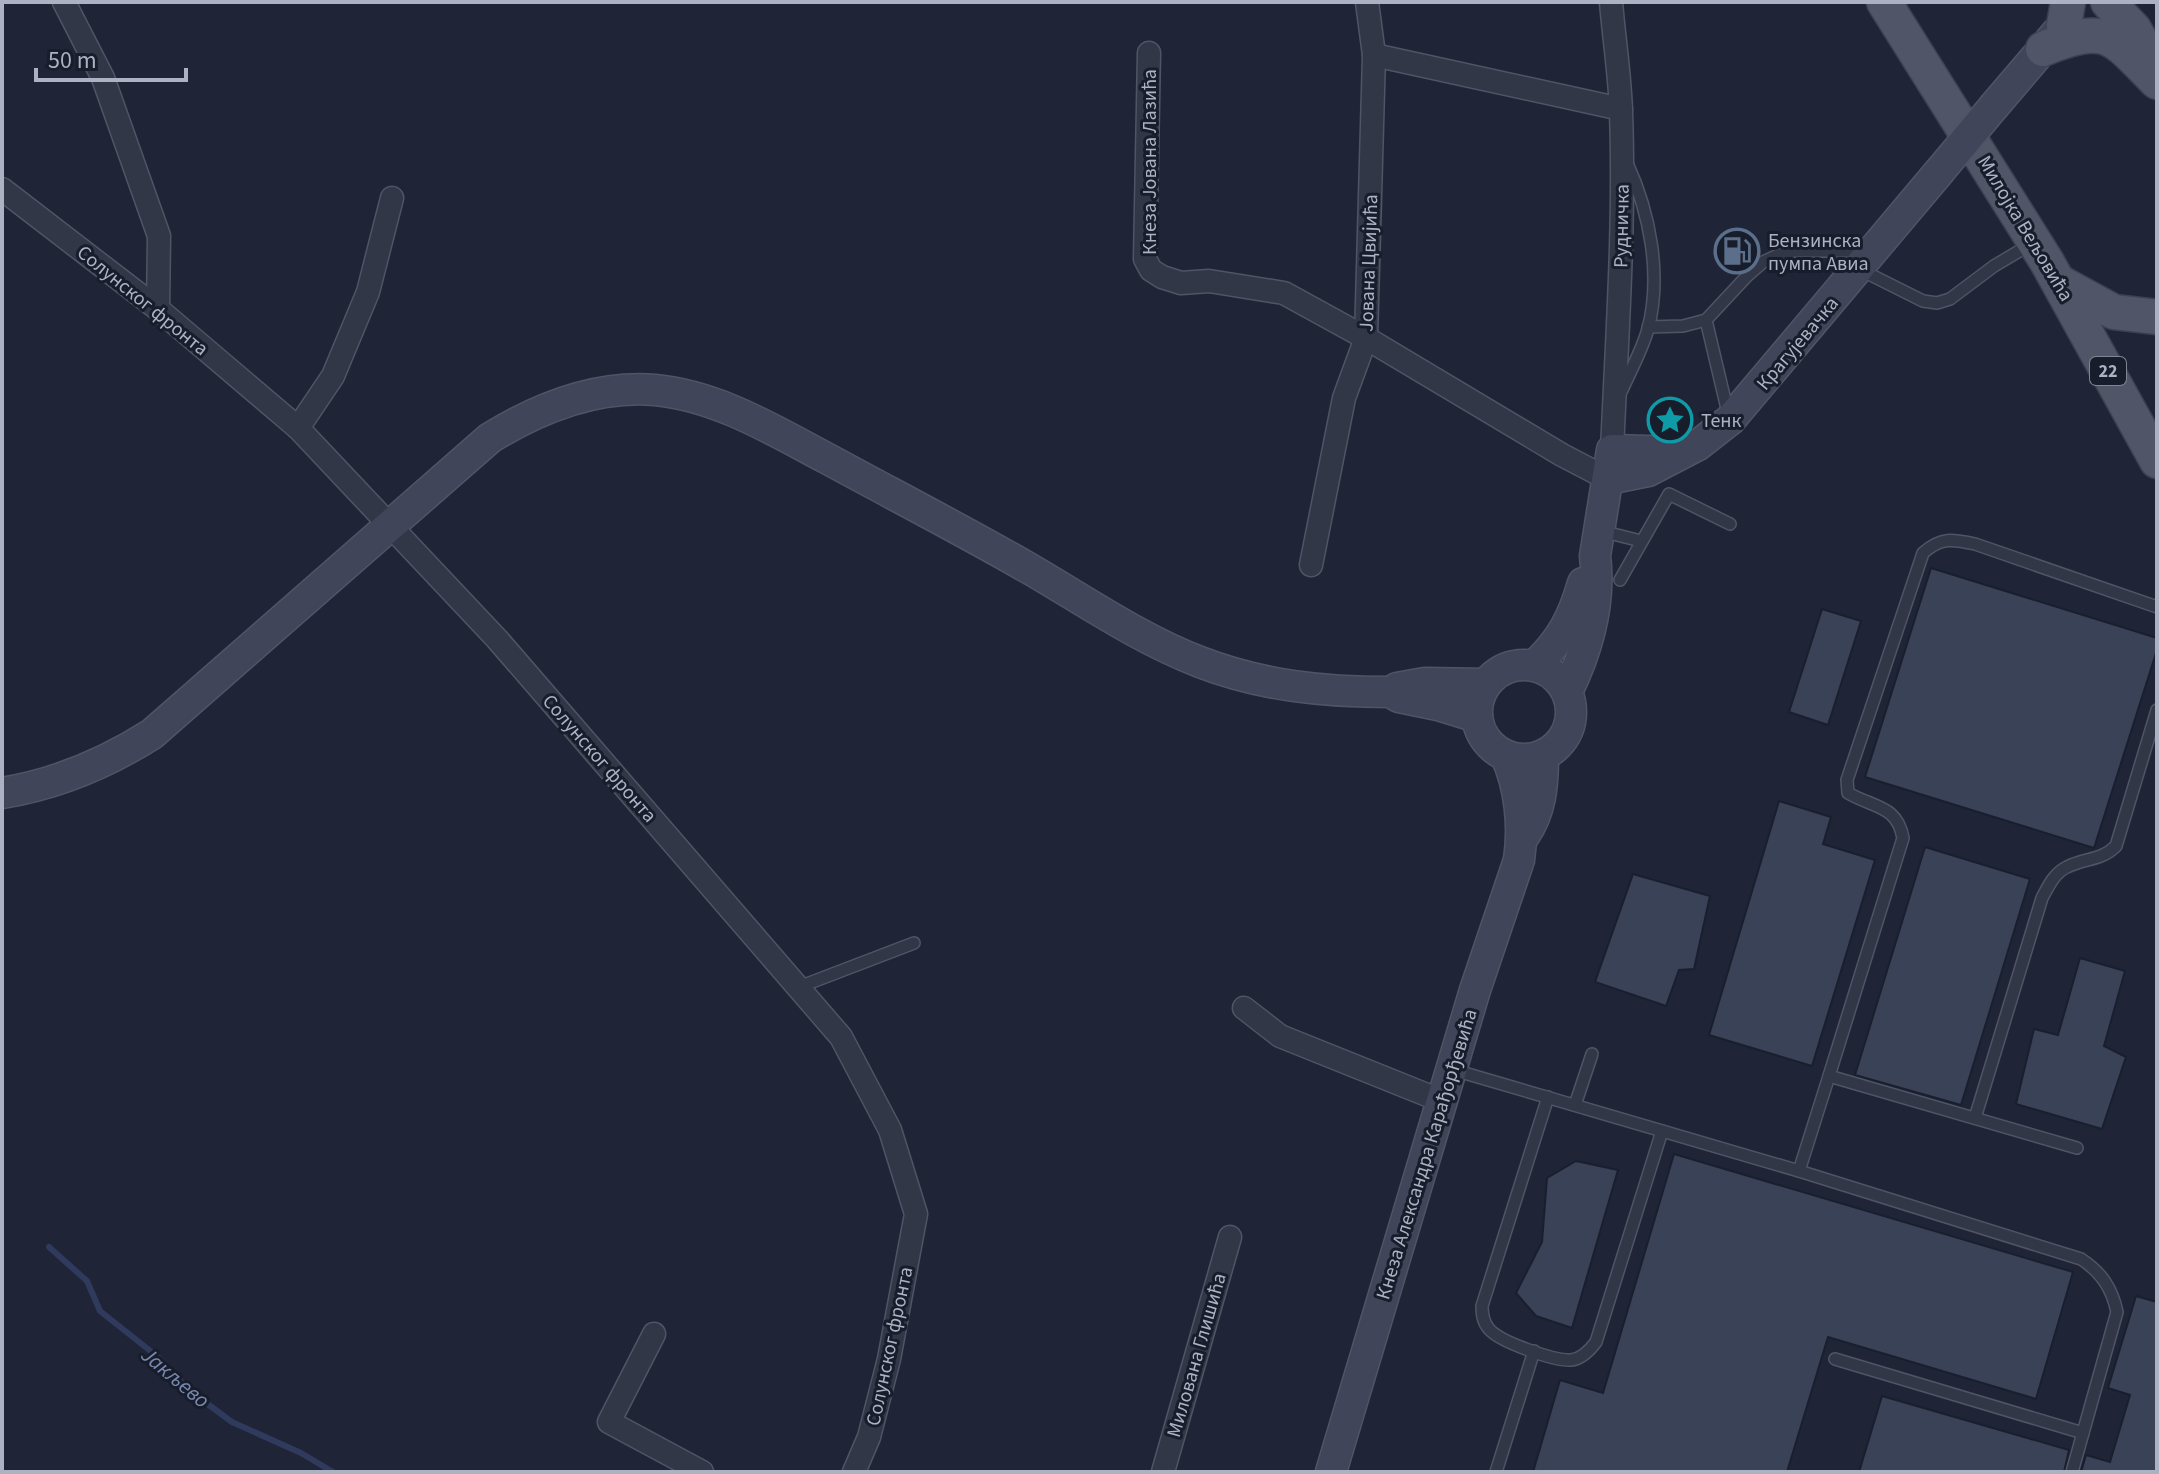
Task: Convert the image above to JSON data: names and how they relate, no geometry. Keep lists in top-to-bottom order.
{
  "streets": {
    "main road": [
      "Милојка Вељовића",
      "Крагујевачка",
      "22",
      "Кнеза Александра Карађорђевића"
    ],
    "street": [
      "Кнеза Јована Лазића",
      "Рудничка",
      "Јована Цвијића",
      "Солунског фронта",
      "Милована Глишића"
    ]
  },
  "crossings": [
    ["Кнеза Јована Лазића", "Јована Цвијића"],
    ["Рудничка", "Крагујевачка"]
  ],
  "water": ["Јакљево"],
  "places": {
    "fuel station": ["Бензинска пумпа Авиа"],
    "place": ["Тенк"]
  },
  "scale_bar": "50 m"
}
